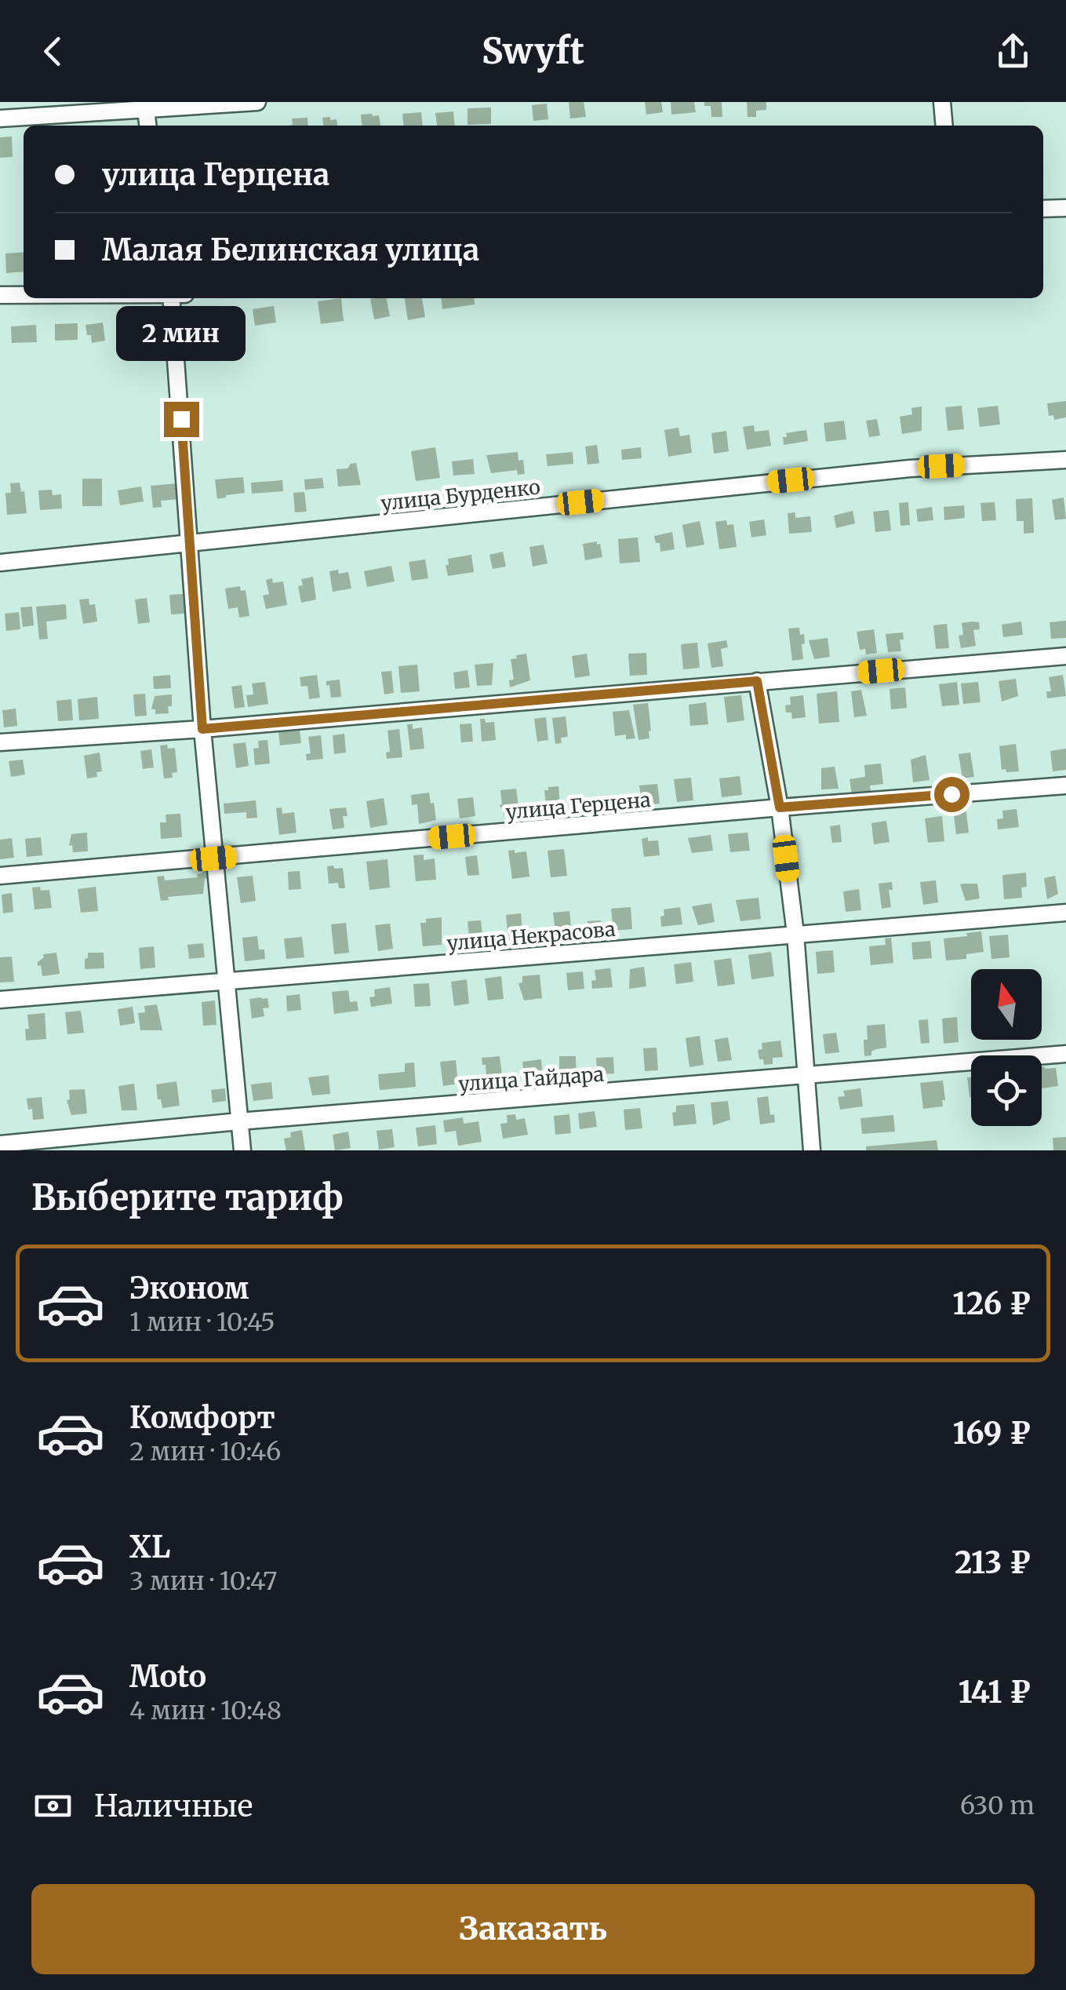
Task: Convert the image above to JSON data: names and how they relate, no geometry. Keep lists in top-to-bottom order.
{
  "streets": {
    "street": [
      "улица Бурденко",
      "улица Герцена",
      "улица Некрасова",
      "улица Гайдара"
    ]
  },
  "north": "top",
  "page": {
    "header": "Swyft",
    "banner": ["улица Герцена", "Малая Белинская улица"],
    "bubble": "2 мин",
    "heading": "Выберите тариф",
    "list": [
      {
        "name": "Эконом",
        "note": "1 мин · 10:45",
        "value": "126 ₽"
      },
      {
        "name": "Комфорт",
        "note": "2 мин · 10:46",
        "value": "169 ₽"
      },
      {
        "name": "XL",
        "note": "3 мин · 10:47",
        "value": "213 ₽"
      },
      {
        "name": "Moto",
        "note": "4 мин · 10:48",
        "value": "141 ₽"
      }
    ],
    "pay": ["Наличные", "630 m"],
    "buttons": "Заказать"
  }
}
